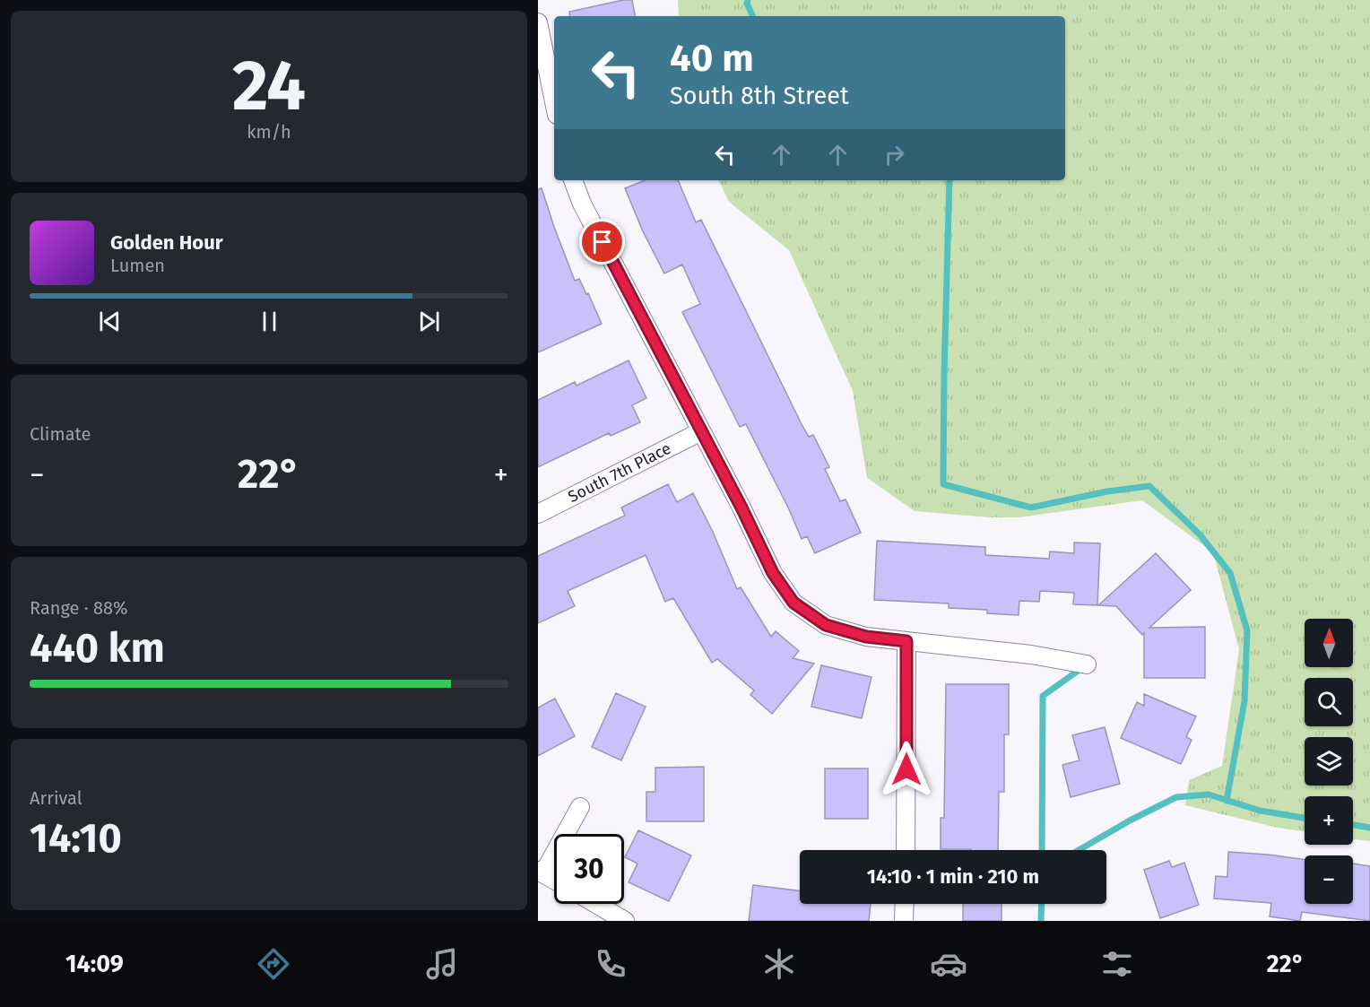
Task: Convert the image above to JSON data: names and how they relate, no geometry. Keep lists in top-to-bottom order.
{
  "streets": {
    "street": ["South 7th Place"]
  },
  "north": "top",
  "page": {
    "tile": [
      ["24", "km/h"],
      "Climate",
      ["Range · 88%", "440 km"],
      ["Arrival", "14:10"]
    ],
    "turn": ["40 m", "South 8th Street"],
    "song": ["Golden Hour", "Lumen"],
    "heat": ["−", "22°", "+"],
    "map_buttons": ["+", "−"],
    "limit": "30",
    "trip": "14:10 · 1 min · 210 m",
    "tabs": ["14:09", "22°"]
  }
}
